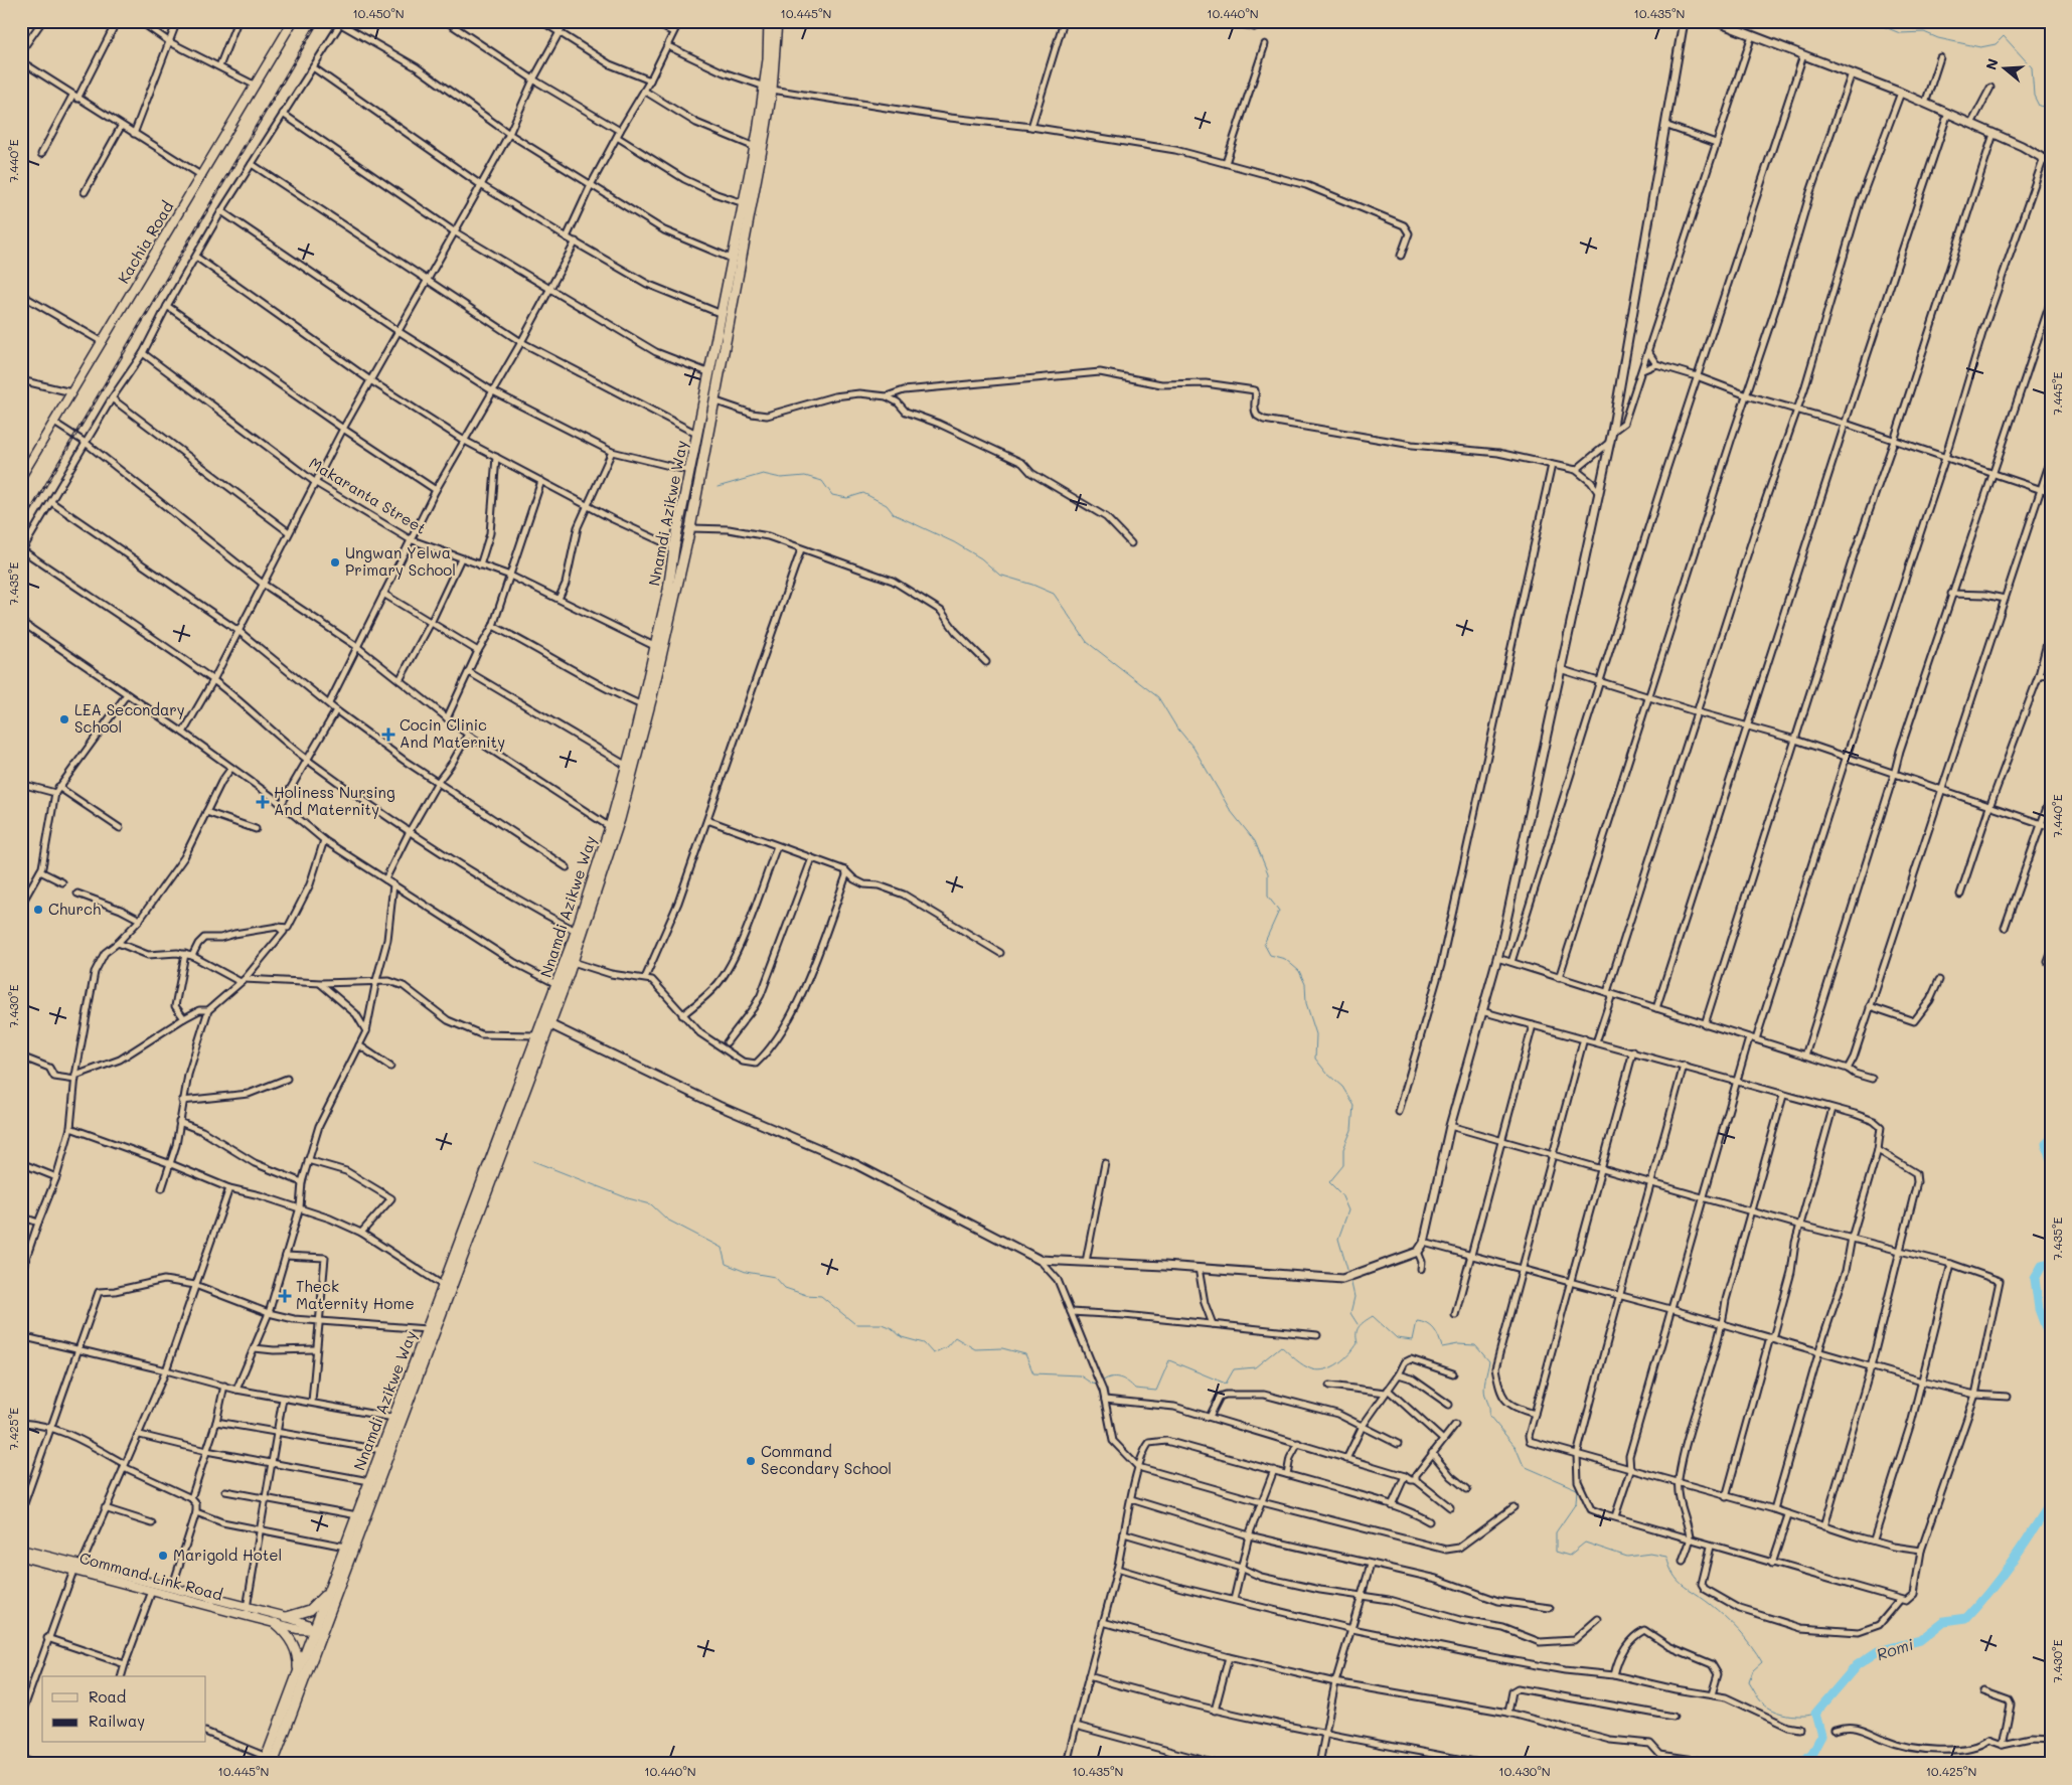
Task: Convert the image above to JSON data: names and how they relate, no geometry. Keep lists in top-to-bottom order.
{
  "streets": {
    "highway": ["Nnamdi Azikwe Way"],
    "main road": ["Kachia Road", "Command Link Road"],
    "street": ["Makaranta Street"]
  },
  "crossings": [
    ["Makaranta Street", "Nnamdi Azikwe Way"],
    ["Nnamdi Azikwe Way", "Command Link Road"]
  ],
  "water": ["Romi"],
  "places": {
    "other": [
      "Ungwan Yelwa Primary School",
      "LEA Secondary School",
      "Church",
      "Command Secondary School",
      "Marigold Hotel"
    ],
    "health": ["Cocin Clinic And Maternity", "Holiness Nursing And Maternity", "Theck Maternity Home"]
  },
  "legend": ["Road", "Railway"],
  "north": "left",
  "coordinates": [
    "10.450°N",
    "10.445°N",
    "10.440°N",
    "10.435°N",
    "7.440°E",
    "7.445°E",
    "7.435°E",
    "7.430°E",
    "7.425°E",
    "10.430°N",
    "10.425°N"
  ]
}
